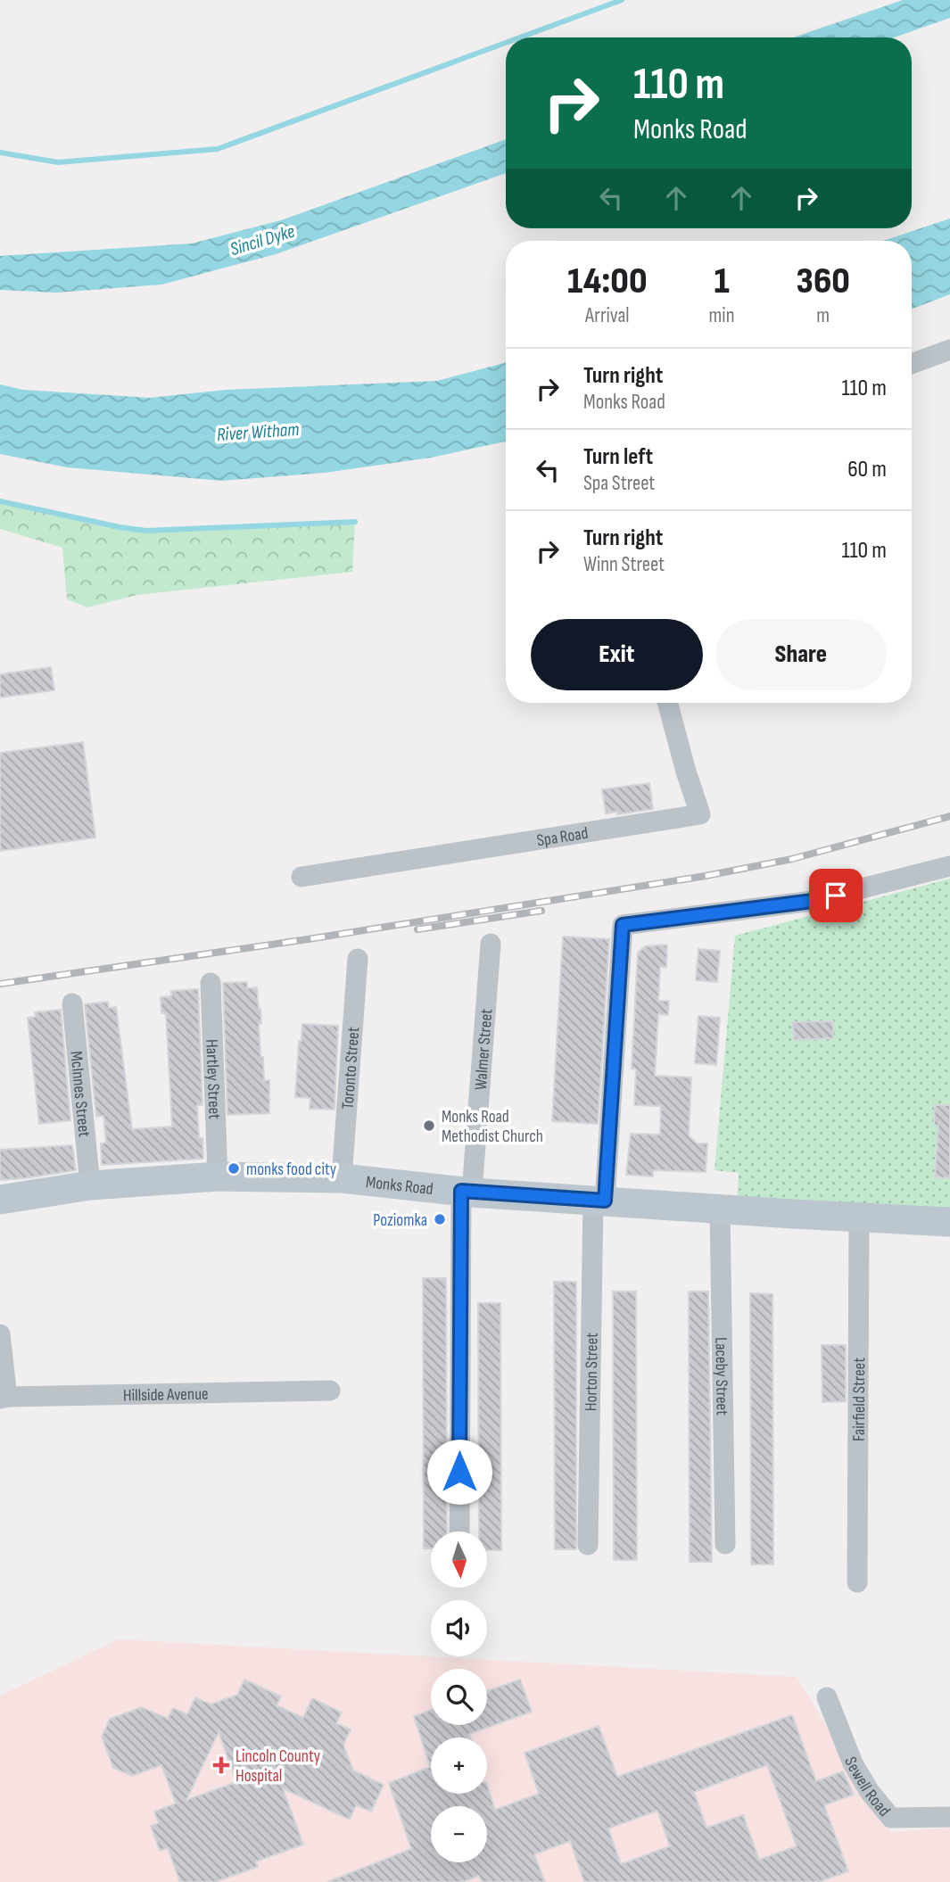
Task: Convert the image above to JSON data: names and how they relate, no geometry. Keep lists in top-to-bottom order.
{
  "streets": {
    "main road": ["Monks Road"],
    "street": [
      "Spa Road",
      "Walmer Street",
      "Toronto Street",
      "Hartley Street",
      "McInnes Street",
      "Horton Street",
      "Laceby Street",
      "Hillside Avenue",
      "Fairfield Street",
      "Sewell Road"
    ]
  },
  "crossings": [
    ["Walmer Street", "Monks Road"],
    ["Toronto Street", "Monks Road"],
    ["Hartley Street", "Monks Road"],
    ["McInnes Street", "Monks Road"],
    ["Monks Road", "Horton Street"],
    ["Monks Road", "Laceby Street"],
    ["Monks Road", "Fairfield Street"]
  ],
  "water": ["Sincil Dyke", "River Witham"],
  "places": {
    "other": ["Monks Road Methodist Church", "monks food city", "Poziomka"],
    "health": ["Lincoln County Hospital"]
  },
  "north": "bottom",
  "page": {
    "turn": ["110 m", "Monks Road"],
    "eta": [
      "14:00",
      "Arrival",
      "1",
      "min",
      "360",
      "m"
    ],
    "list": [
      {
        "name": "Turn right",
        "note": "Monks Road",
        "value": "110 m"
      },
      {
        "name": "Turn left",
        "note": "Spa Street",
        "value": "60 m"
      },
      {
        "name": "Turn right",
        "note": "Winn Street",
        "value": "110 m"
      }
    ],
    "buttons": ["Exit", "Share"],
    "map_buttons": ["+", "−"]
  }
}
